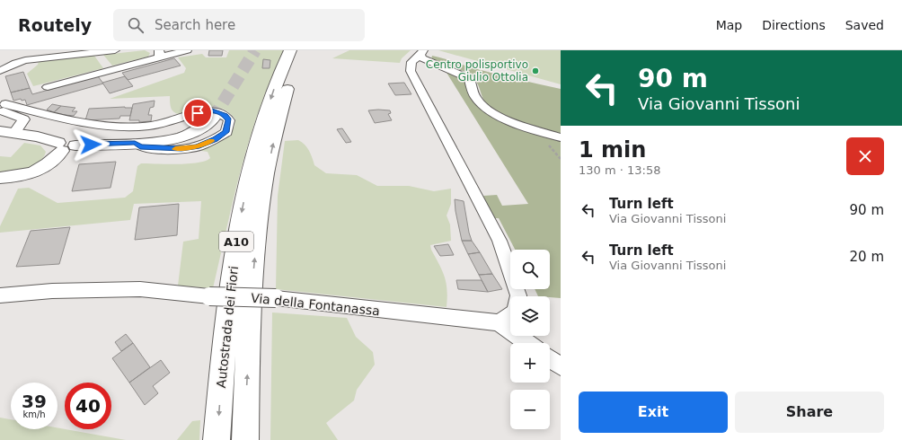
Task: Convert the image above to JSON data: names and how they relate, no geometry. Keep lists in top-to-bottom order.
{
  "streets": {
    "highway": ["A10", "Autostrada dei Fiori"],
    "street": ["Via della Fontanassa"]
  },
  "places": ["Centro polisportivo Giulio Ottolia"],
  "page": {
    "header": "Routely",
    "search": "Search here",
    "nav": ["Map", "Directions", "Saved"],
    "turn": ["90 m", "Via Giovanni Tissoni"],
    "heading": ["1 min", "130 m · 13:58"],
    "list": [
      {
        "name": "Turn left",
        "note": "Via Giovanni Tissoni",
        "value": "90 m"
      },
      {
        "name": "Turn left",
        "note": "Via Giovanni Tissoni",
        "value": "20 m"
      }
    ],
    "map_buttons": ["+", "−"],
    "speed": "39 km/h",
    "limit": "40",
    "buttons": ["Exit", "Share"]
  }
}
